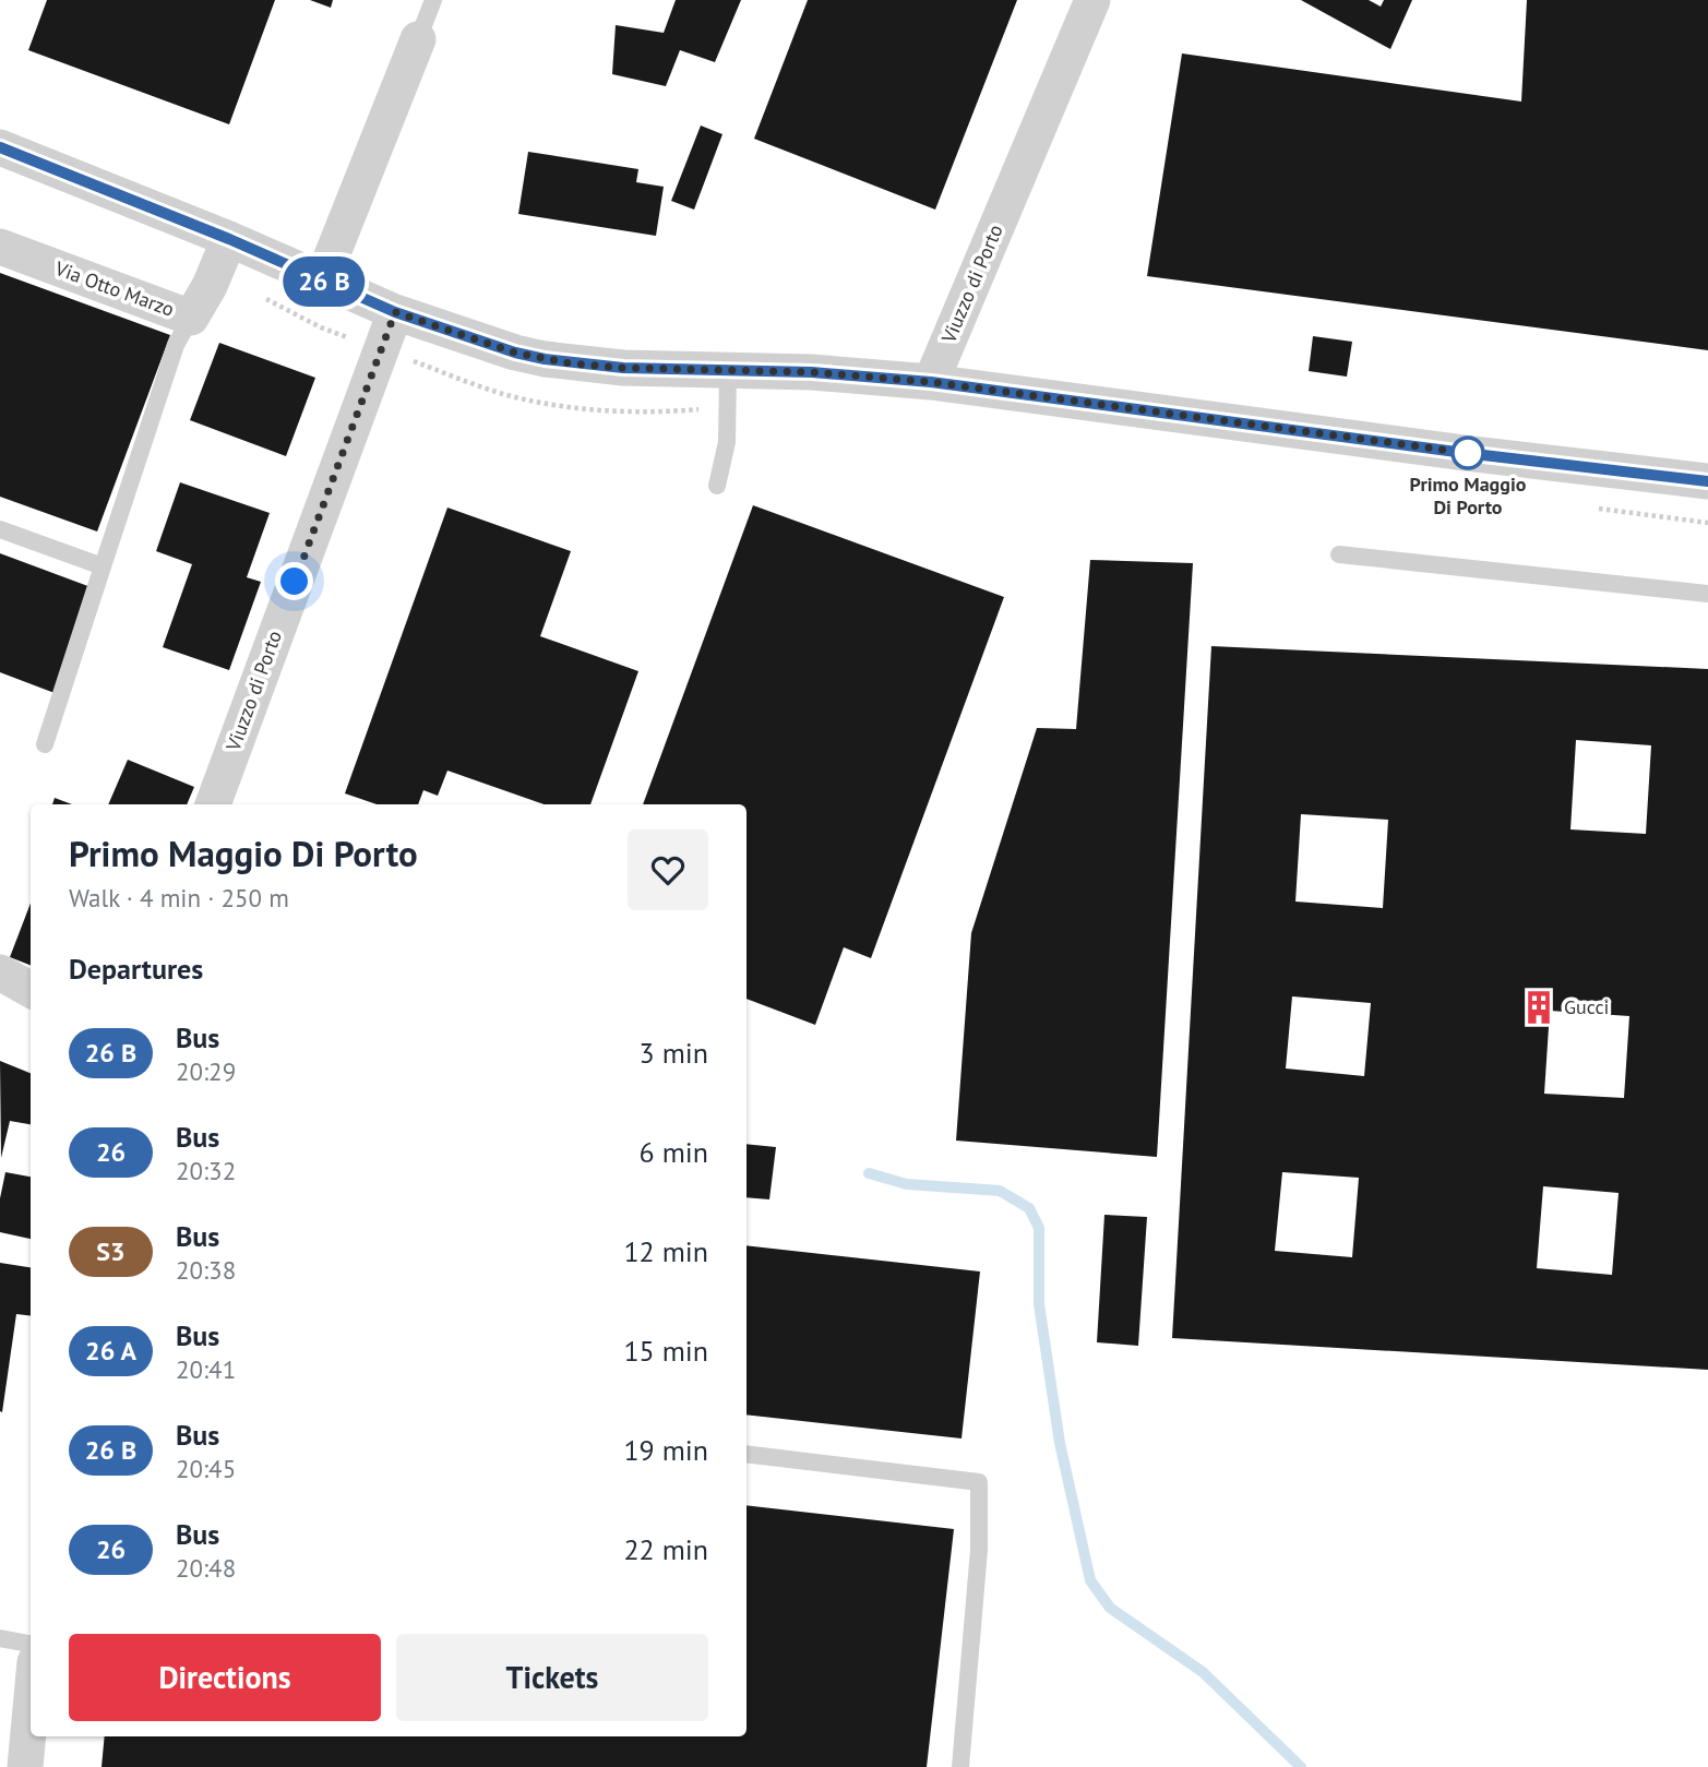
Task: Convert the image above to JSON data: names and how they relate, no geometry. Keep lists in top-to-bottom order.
{
  "streets": {
    "street": ["Viuzzo di Porto", "Via Otto Marzo"]
  },
  "places": {
    "other": ["Primo Maggio Di Porto"],
    "building": ["Gucci"]
  },
  "page": {
    "on_map": "26 B",
    "heading": [
      ["Primo Maggio Di Porto", "Walk · 4 min · 250 m"],
      "Departures"
    ],
    "list": [
      {
        "mark": "26 B",
        "name": "Bus",
        "note": "20:29",
        "value": "3 min"
      },
      {
        "mark": "26",
        "name": "Bus",
        "note": "20:32",
        "value": "6 min"
      },
      {
        "mark": "S3",
        "name": "Bus",
        "note": "20:38",
        "value": "12 min"
      },
      {
        "mark": "26 A",
        "name": "Bus",
        "note": "20:41",
        "value": "15 min"
      },
      {
        "mark": "26 B",
        "name": "Bus",
        "note": "20:45",
        "value": "19 min"
      },
      {
        "mark": "26",
        "name": "Bus",
        "note": "20:48",
        "value": "22 min"
      }
    ],
    "buttons": ["Directions", "Tickets"]
  }
}
